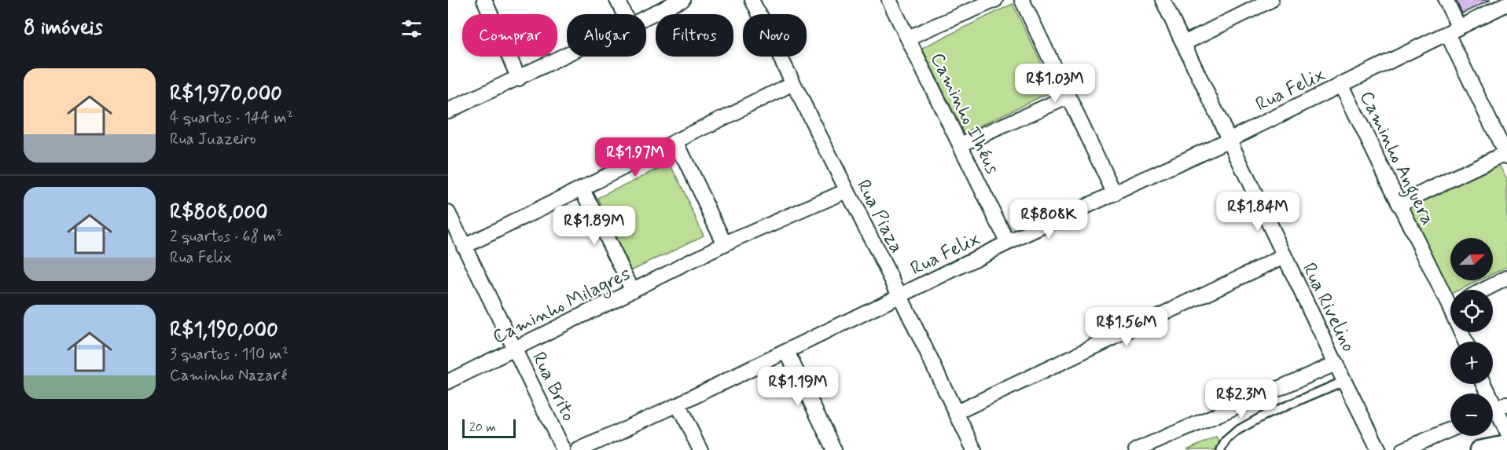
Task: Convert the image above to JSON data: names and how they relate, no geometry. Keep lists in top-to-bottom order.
{
  "streets": {
    "street": [
      "Rua Felix",
      "Caminho Ilhéus",
      "Caminho Anguera",
      "Rua Piaza",
      "Caminho Milagres",
      "Rua Rivelino",
      "Rua Brito"
    ]
  },
  "crossings": [
    ["Rua Felix", "Caminho Ilhéus"],
    ["Rua Felix", "Caminho Anguera"],
    ["Rua Felix", "Rua Piaza"],
    ["Rua Felix", "Rua Rivelino"],
    ["Rua Piaza", "Caminho Milagres"],
    ["Caminho Milagres", "Rua Brito"]
  ],
  "scale_bar": "20 m",
  "north": "right",
  "page": {
    "heading": "8 imóveis",
    "chip": [
      "Comprar",
      "Alugar",
      "Filtros",
      "Novo"
    ],
    "list": [
      {
        "name": "R$1,970,000",
        "note": "4 quartos · 144 m² · Rua Juazeiro"
      },
      {
        "name": "R$808,000",
        "note": "2 quartos · 68 m² · Rua Felix"
      },
      {
        "name": "R$1,190,000",
        "note": "3 quartos · 110 m² · Caminho Nazaré"
      }
    ],
    "price": [
      "R$1.03M",
      "R$1.97M",
      "R$1.84M",
      "R$808K",
      "R$1.89M",
      "R$1.56M",
      "R$1.19M",
      "R$2.3M"
    ],
    "map_buttons": ["+", "−"],
    "scale": "20 m"
  }
}
